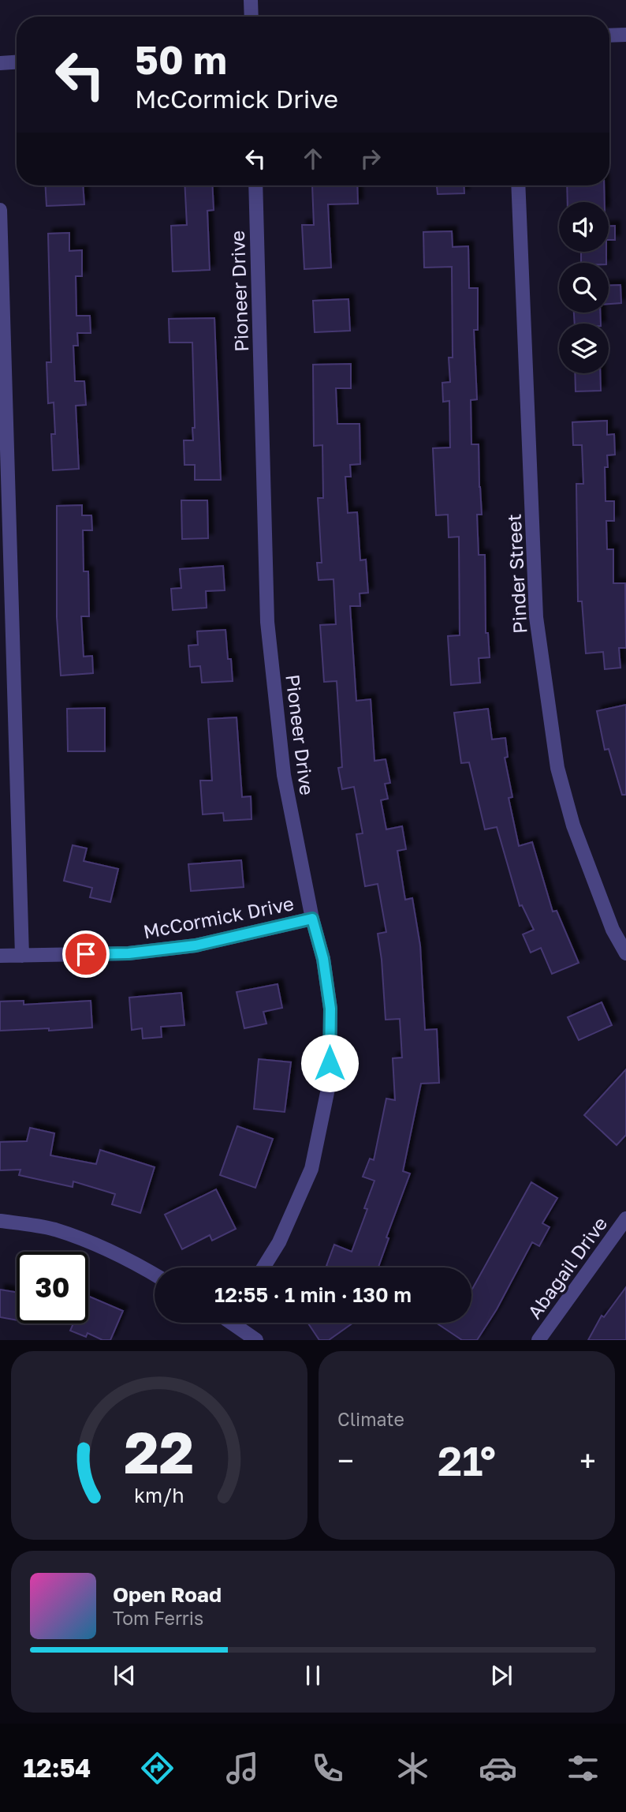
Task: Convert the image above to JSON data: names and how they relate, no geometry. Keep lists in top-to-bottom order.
{
  "streets": {
    "street": [
      "Pioneer Drive",
      "Pinder Street",
      "McCormick Drive",
      "Abagail Drive"
    ]
  },
  "crossings": [
    ["Pioneer Drive", "McCormick Drive"]
  ],
  "page": {
    "turn": ["50 m", "McCormick Drive"],
    "limit": "30",
    "trip": "12:55 · 1 min · 130 m",
    "tile": "Climate",
    "heat": ["−", "21°", "+"],
    "song": ["Open Road", "Tom Ferris"],
    "tabs": "12:54",
    "gauge": ["22", "km/h"]
  }
}
